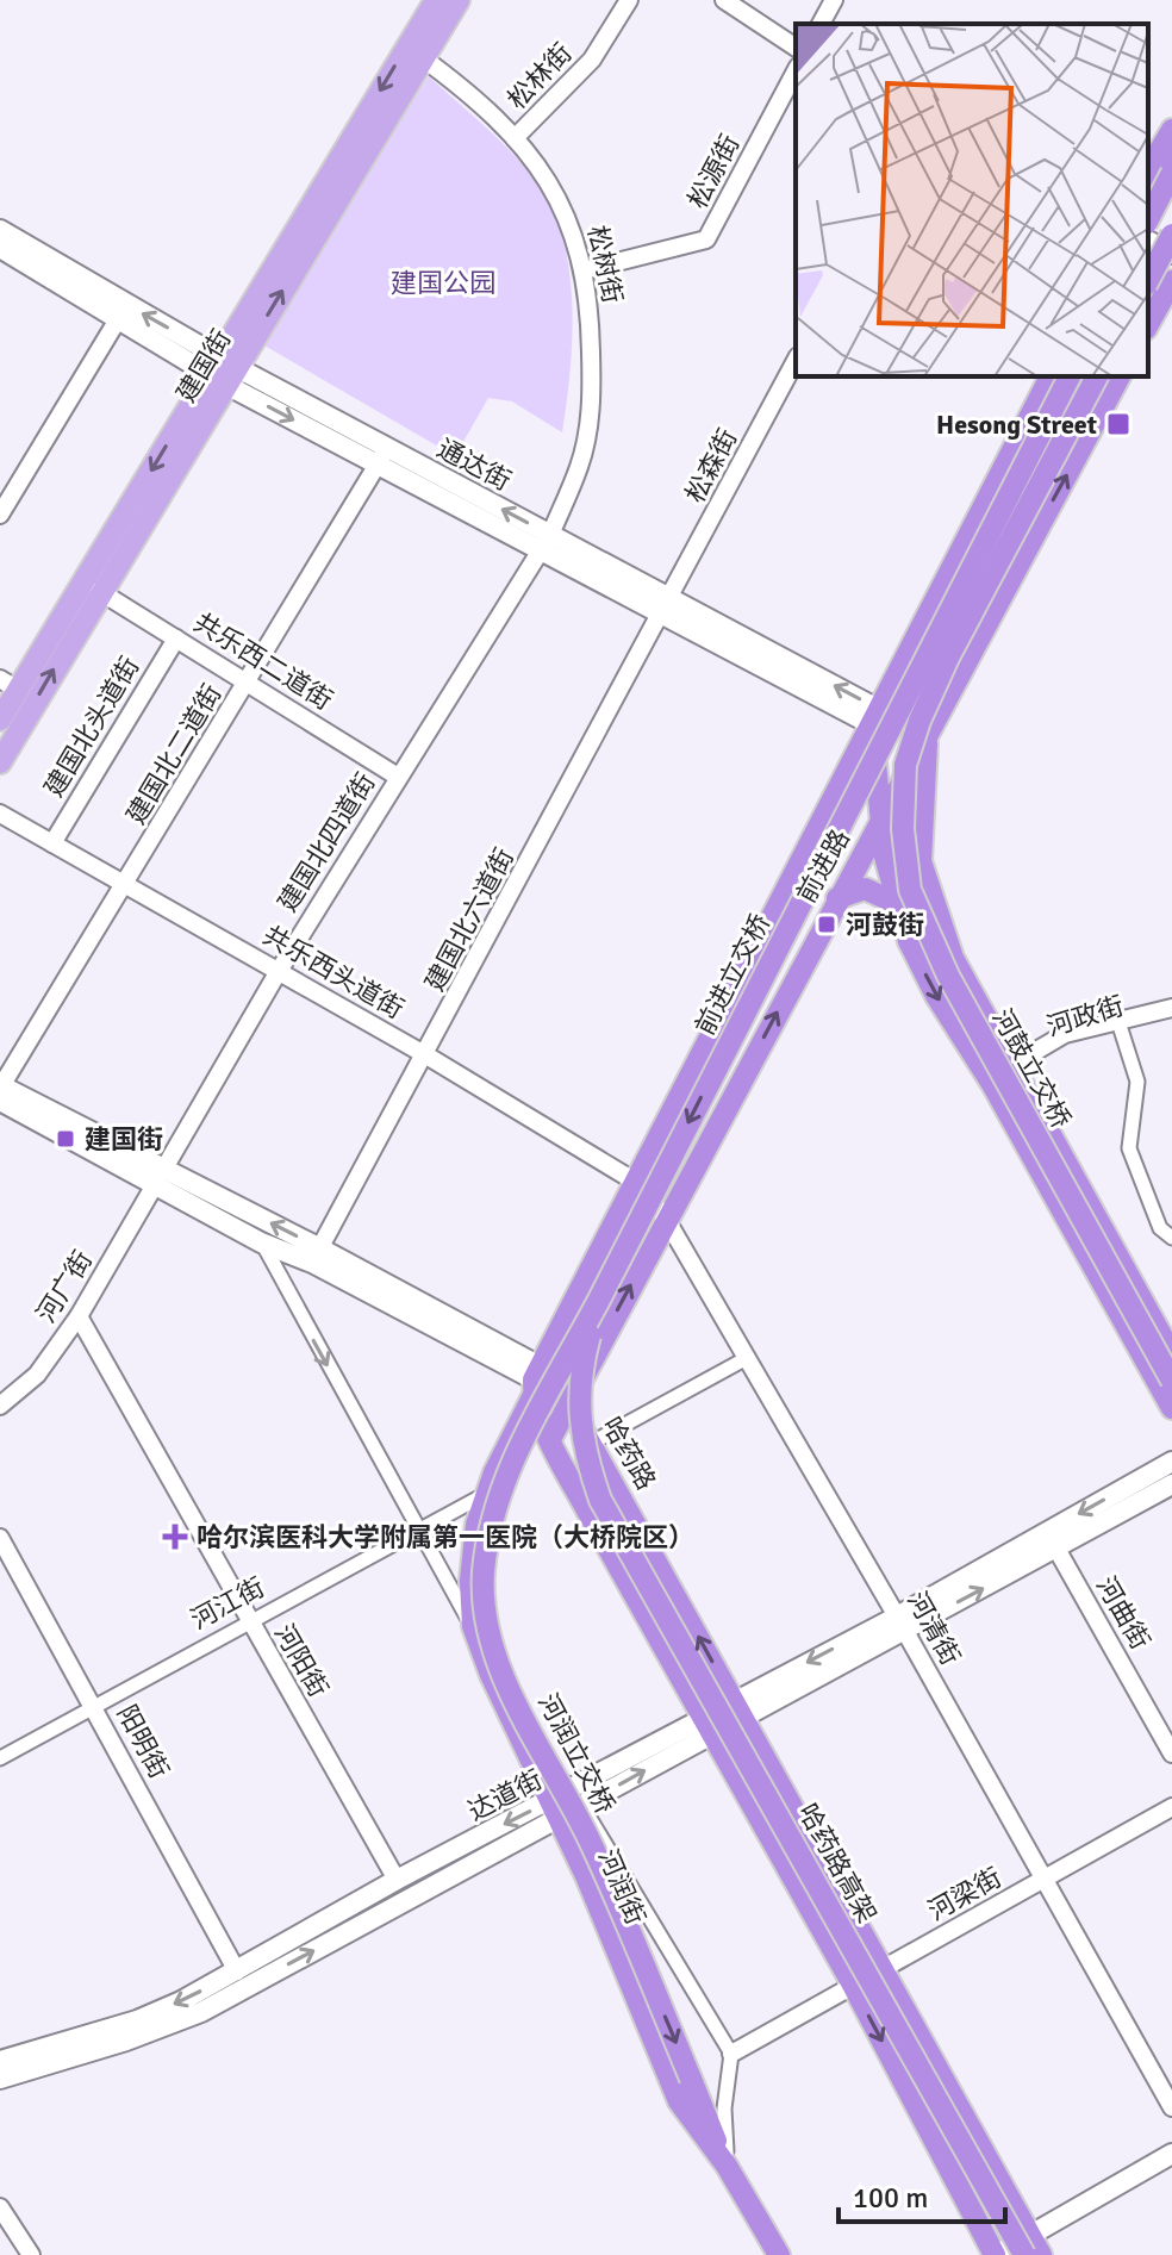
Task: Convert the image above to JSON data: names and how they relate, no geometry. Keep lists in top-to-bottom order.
{
  "streets": {
    "highway": [
      "前进路",
      "前进立交桥",
      "河鼓立交桥",
      "哈药路",
      "河润立交桥",
      "哈药路高架",
      "河润街"
    ],
    "main road": ["建国街", "通达街", "达道街"],
    "street": [
      "松林街",
      "松源街",
      "松树街",
      "松森街",
      "共乐西二道街",
      "建国北头道街",
      "建国北二道街",
      "建国北四道街",
      "建国北六道街",
      "共乐西头道街",
      "河政街",
      "河广街",
      "河江街",
      "河曲街",
      "河清街",
      "河阳街",
      "阳明街",
      "河梁街"
    ]
  },
  "crossings": [
    ["松林街", "松树街"],
    ["松源街", "松树街"],
    ["松树街", "建国街"],
    ["松树街", "通达街"],
    ["松树街", "建国北四道街"],
    ["建国街", "通达街"],
    ["建国街", "共乐西二道街"],
    ["通达街", "松森街"],
    ["通达街", "建国北二道街"],
    ["通达街", "建国北四道街"],
    ["通达街", "前进路"],
    ["通达街", "建国北六道街"],
    ["松森街", "建国北六道街"],
    ["共乐西二道街", "建国北头道街"],
    ["共乐西二道街", "建国北二道街"],
    ["共乐西二道街", "建国北四道街"],
    ["建国北头道街", "共乐西头道街"],
    ["建国北二道街", "共乐西头道街"],
    ["建国北二道街", "哈药路"],
    ["建国北四道街", "共乐西头道街"],
    ["建国北四道街", "河广街"],
    ["建国北四道街", "哈药路"],
    ["前进路", "共乐西头道街"],
    ["前进路", "哈药路"],
    ["前进路", "河清街"],
    ["建国北六道街", "共乐西头道街"],
    ["建国北六道街", "哈药路"],
    ["共乐西头道街", "河清街"],
    ["前进立交桥", "河润立交桥"],
    ["前进立交桥", "哈药路高架"],
    ["前进立交桥", "河润街"],
    ["河广街", "哈药路"],
    ["河广街", "河阳街"],
    ["哈药路", "达道街"],
    ["哈药路", "哈药路高架"],
    ["哈药路", "河润街"],
    ["哈药路", "河梁街"],
    ["河江街", "河阳街"],
    ["河江街", "阳明街"],
    ["河江街", "河润街"],
    ["河清街", "达道街"],
    ["河清街", "河梁街"],
    ["河阳街", "达道街"],
    ["阳明街", "达道街"],
    ["河润立交桥", "河润街"],
    ["达道街", "河润街"],
    ["河润街", "河梁街"]
  ],
  "one_way": ["前进立交桥"],
  "parks": ["建国公园"],
  "places": {
    "transit": ["Hesong Street", "河鼓街", "建国街"],
    "health": ["哈尔滨医科大学附属第一医院（大桥院区）"]
  },
  "scale_bar": "100 m"
}
